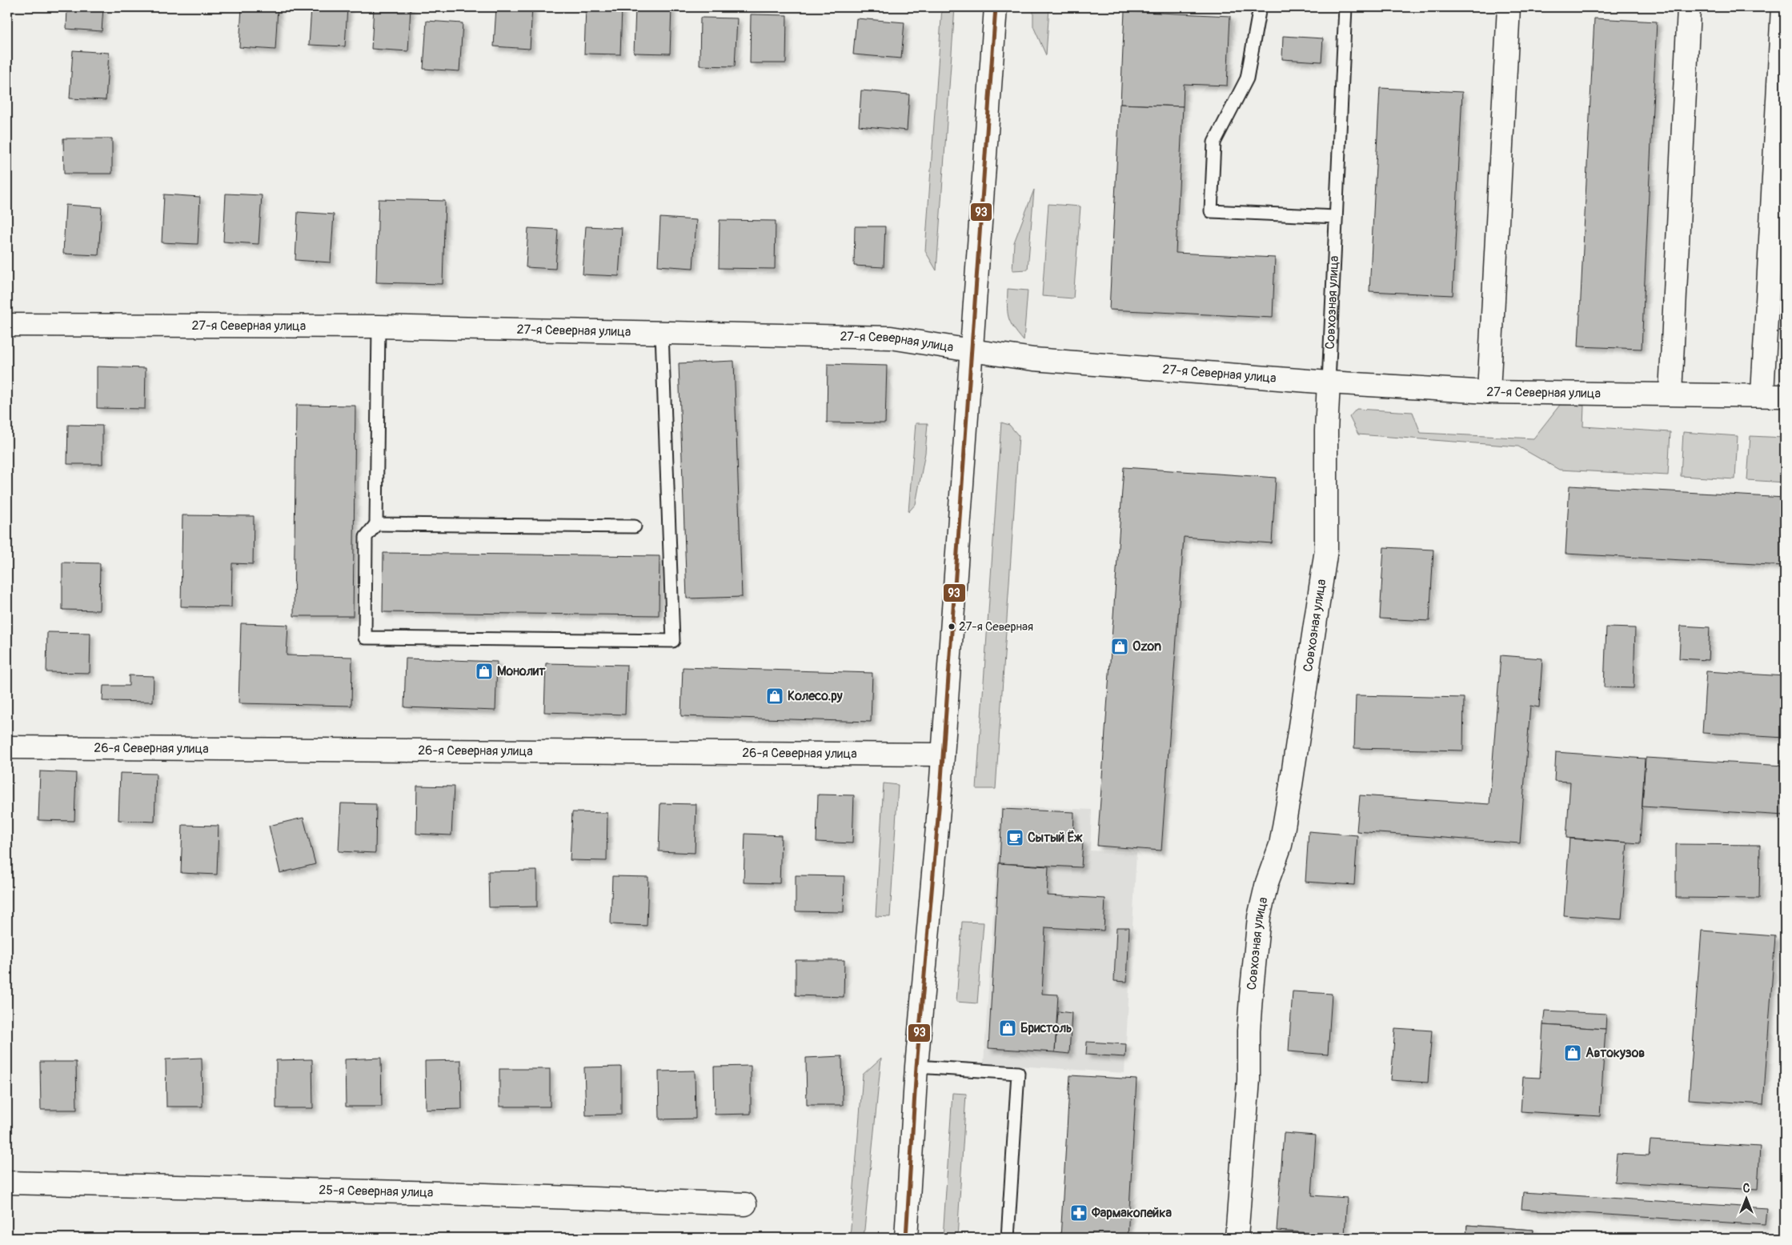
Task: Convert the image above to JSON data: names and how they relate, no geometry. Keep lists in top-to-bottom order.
{
  "streets": {
    "street": [
      "Совхозная улица",
      "27-я Северная улица",
      "26-я Северная улица",
      "25-я Северная улица"
    ]
  },
  "crossings": [
    ["Совхозная улица", "27-я Северная улица"]
  ],
  "places": {
    "other": ["27-я Северная"],
    "shop": [
      "Ozon",
      "Монолит",
      "Колесо.ру",
      "Бристоль",
      "Автокузов"
    ],
    "cafe": ["Сытый Ёж"],
    "pharmacy": ["Фармакопейка"]
  },
  "lines": ["transit line 93"],
  "north": "top"
}
